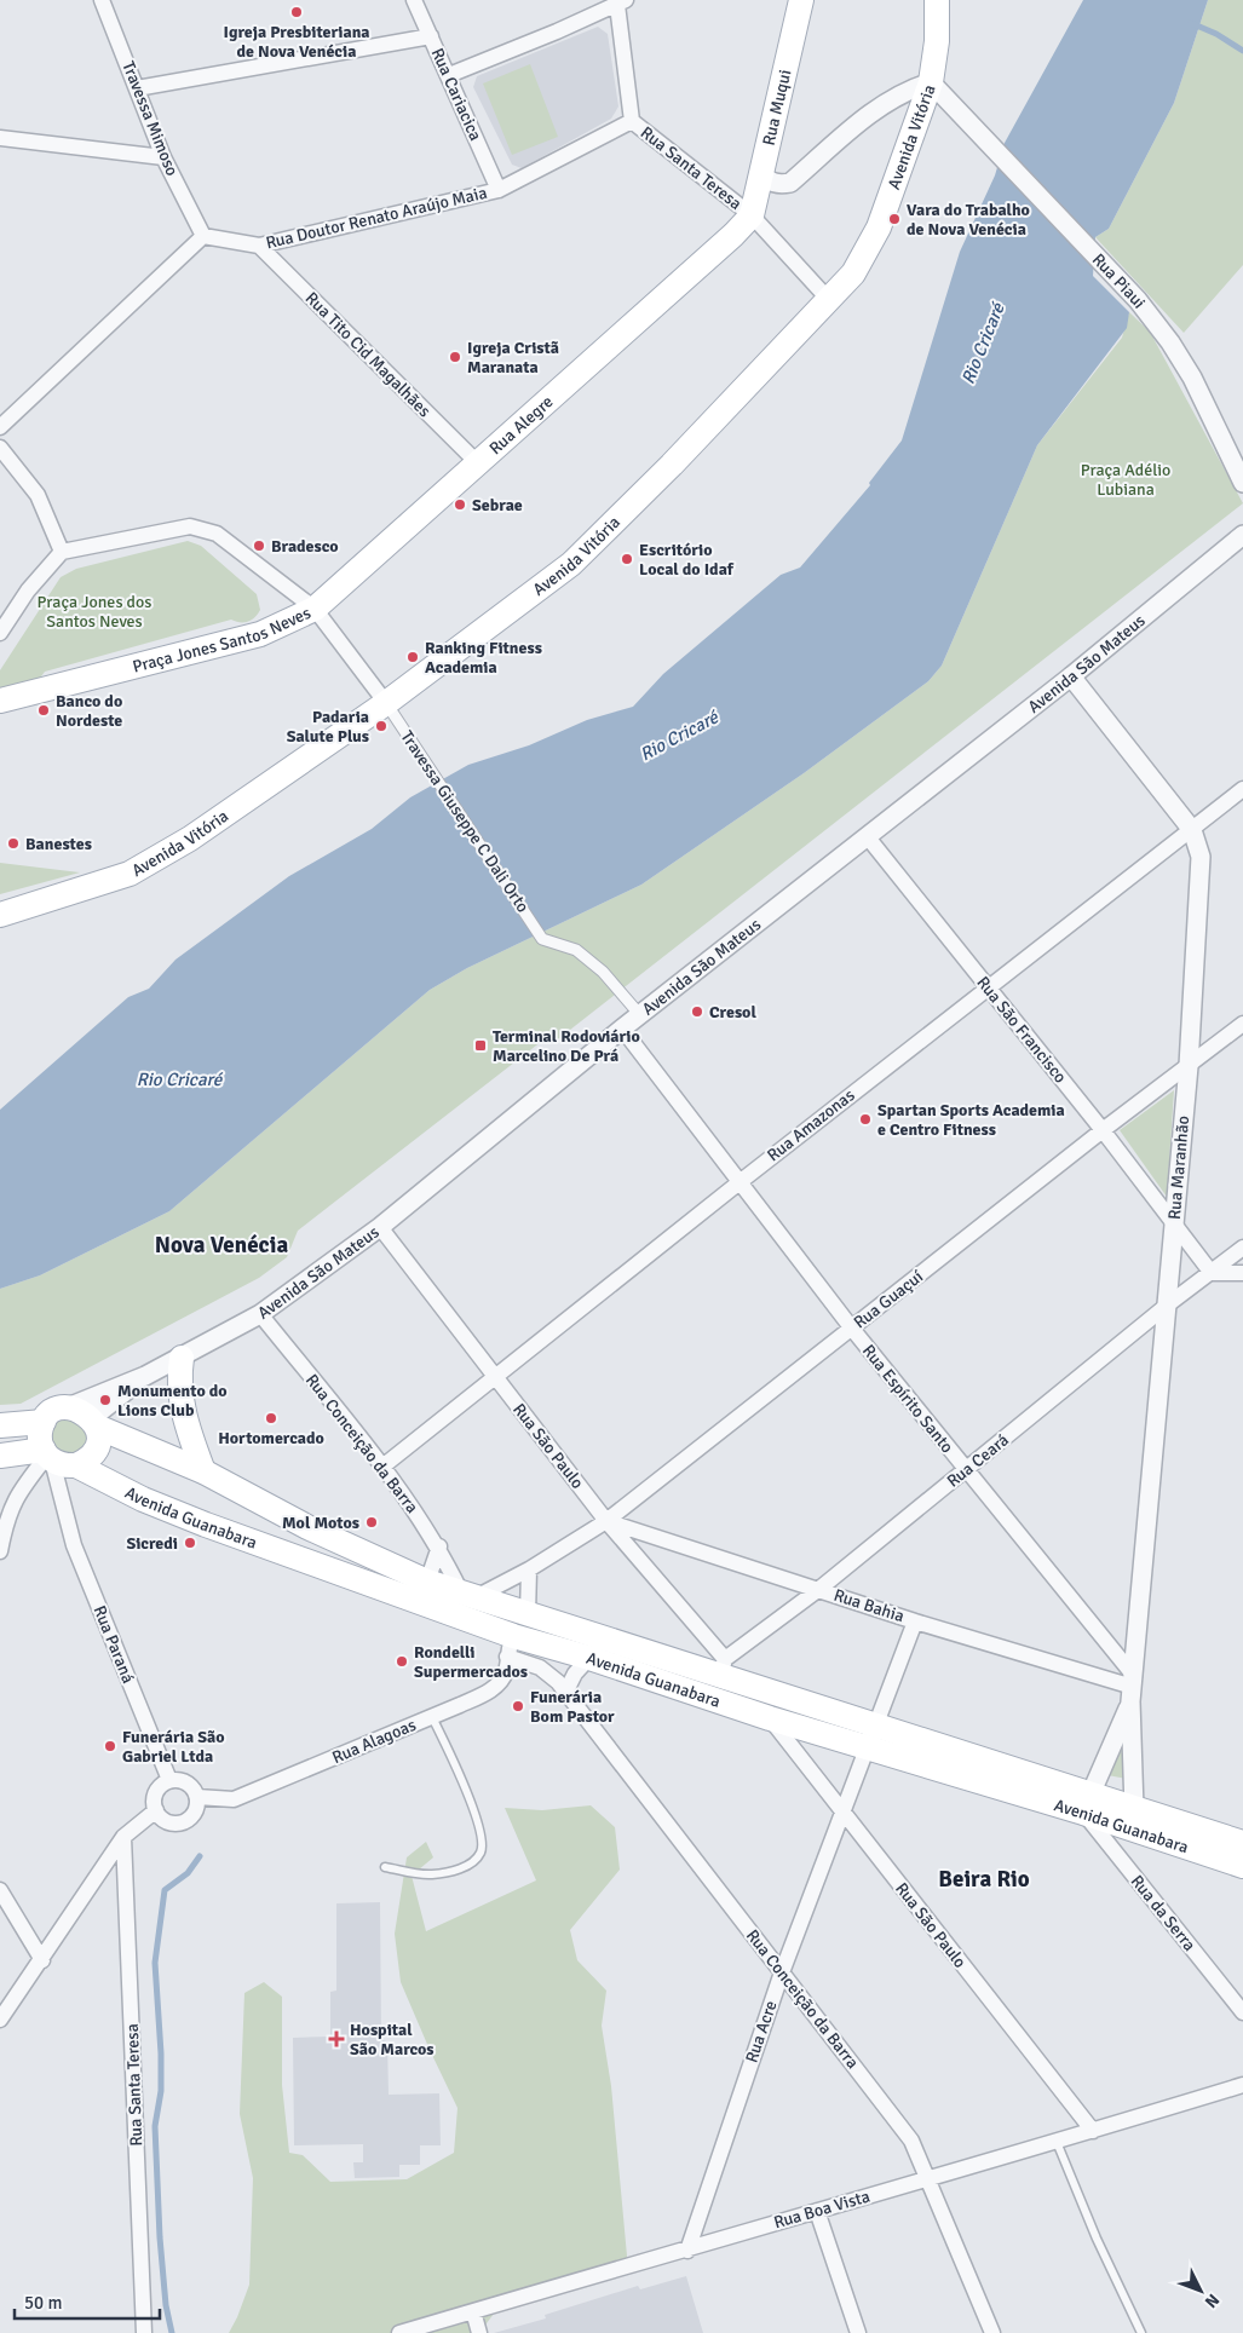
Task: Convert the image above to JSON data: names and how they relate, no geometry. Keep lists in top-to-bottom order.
{
  "streets": {
    "main road": [
      "Rua Muqui",
      "Avenida Vitória",
      "Rua Alegre",
      "Praça Jones Santos Neves",
      "Avenida Guanabara"
    ],
    "street": [
      "Rua Cariacica",
      "Travessa Mimoso",
      "Rua Santa Teresa",
      "Rua Doutor Renato Araújo Maia",
      "Rua Piaui",
      "Rua Tito Cid Magalhães",
      "Avenida São Mateus",
      "Travessa Giuseppe C Dali Orto",
      "Rua São Francisco",
      "Rua Amazonas",
      "Rua Maranhão",
      "Rua Guaçuí",
      "Rua Espírito Santo",
      "Rua Conceição da Barra",
      "Rua São Paulo",
      "Rua Ceará",
      "Rua Bahia",
      "Rua Paraná",
      "Rua Alagoas",
      "Rua da Serra",
      "Rua Acre",
      "Rua Boa Vista"
    ]
  },
  "crossings": [
    ["Rua Cariacica", "Rua Doutor Renato Araújo Maia"],
    ["Rua Muqui", "Rua Santa Teresa"],
    ["Rua Muqui", "Rua Alegre"],
    ["Travessa Mimoso", "Rua Doutor Renato Araújo Maia"],
    ["Avenida Vitória", "Rua Santa Teresa"],
    ["Avenida Vitória", "Rua Piaui"],
    ["Avenida Vitória", "Travessa Giuseppe C Dali Orto"],
    ["Rua Santa Teresa", "Rua Doutor Renato Araújo Maia"],
    ["Rua Santa Teresa", "Rua Alegre"],
    ["Rua Doutor Renato Araújo Maia", "Rua Tito Cid Magalhães"],
    ["Rua Tito Cid Magalhães", "Rua Alegre"],
    ["Rua Alegre", "Praça Jones Santos Neves"],
    ["Avenida São Mateus", "Travessa Giuseppe C Dali Orto"],
    ["Avenida São Mateus", "Rua São Francisco"],
    ["Avenida São Mateus", "Rua Maranhão"],
    ["Avenida São Mateus", "Rua Espírito Santo"],
    ["Avenida São Mateus", "Rua Conceição da Barra"],
    ["Avenida São Mateus", "Rua São Paulo"],
    ["Avenida São Mateus", "Avenida Guanabara"],
    ["Avenida São Mateus", "Rua Paraná"],
    ["Rua São Francisco", "Rua Amazonas"],
    ["Rua São Francisco", "Rua Maranhão"],
    ["Rua São Francisco", "Rua Guaçuí"],
    ["Rua São Francisco", "Rua Ceará"],
    ["Rua Amazonas", "Rua Maranhão"],
    ["Rua Amazonas", "Rua Espírito Santo"],
    ["Rua Amazonas", "Rua Conceição da Barra"],
    ["Rua Amazonas", "Rua São Paulo"],
    ["Rua Maranhão", "Rua Guaçuí"],
    ["Rua Maranhão", "Rua Espírito Santo"],
    ["Rua Maranhão", "Rua Ceará"],
    ["Rua Maranhão", "Avenida Guanabara"],
    ["Rua Maranhão", "Rua Bahia"],
    ["Rua Maranhão", "Rua da Serra"],
    ["Rua Guaçuí", "Rua Espírito Santo"],
    ["Rua Guaçuí", "Rua São Paulo"],
    ["Rua Guaçuí", "Rua Bahia"],
    ["Rua Espírito Santo", "Rua Ceará"],
    ["Rua Espírito Santo", "Rua Bahia"],
    ["Rua Conceição da Barra", "Avenida Guanabara"],
    ["Rua Conceição da Barra", "Rua Alagoas"],
    ["Rua Conceição da Barra", "Rua Acre"],
    ["Rua Conceição da Barra", "Rua Boa Vista"],
    ["Rua São Paulo", "Rua Ceará"],
    ["Rua São Paulo", "Avenida Guanabara"],
    ["Rua São Paulo", "Rua Bahia"],
    ["Rua São Paulo", "Rua Acre"],
    ["Rua São Paulo", "Rua Boa Vista"],
    ["Rua Ceará", "Avenida Guanabara"],
    ["Rua Ceará", "Rua Bahia"],
    ["Avenida Guanabara", "Rua Paraná"],
    ["Avenida Guanabara", "Rua Alagoas"],
    ["Avenida Guanabara", "Rua da Serra"],
    ["Avenida Guanabara", "Rua Acre"],
    ["Rua Paraná", "Rua Alagoas"],
    ["Rua Acre", "Rua Boa Vista"]
  ],
  "districts": ["Nova Venécia", "Beira Rio"],
  "water": ["Rio Cricaré"],
  "parks": ["Praça Adélio Lubiana", "Praça Jones dos Santos Neves"],
  "places": {
    "other": [
      "Igreja Presbiteriana de Nova Venécia",
      "Vara do Trabalho de Nova Venécia",
      "Igreja Cristã Maranata",
      "Sebrae",
      "Bradesco",
      "Escritório Local do Idaf",
      "Ranking Fitness Academia",
      "Banco do Nordeste",
      "Padaria Salute Plus",
      "Banestes",
      "Cresol",
      "Spartan Sports Academia e Centro Fitness",
      "Monumento do Lions Club",
      "Hortomercado",
      "Mol Motos",
      "Sicredi",
      "Rondelli Supermercados",
      "Funerária Bom Pastor",
      "Funerária São Gabriel Ltda"
    ],
    "transit": ["Terminal Rodoviário Marcelino De Prá"],
    "health": ["Hospital São Marcos"]
  },
  "scale_bar": "50 m",
  "north": "bottom right"
}
